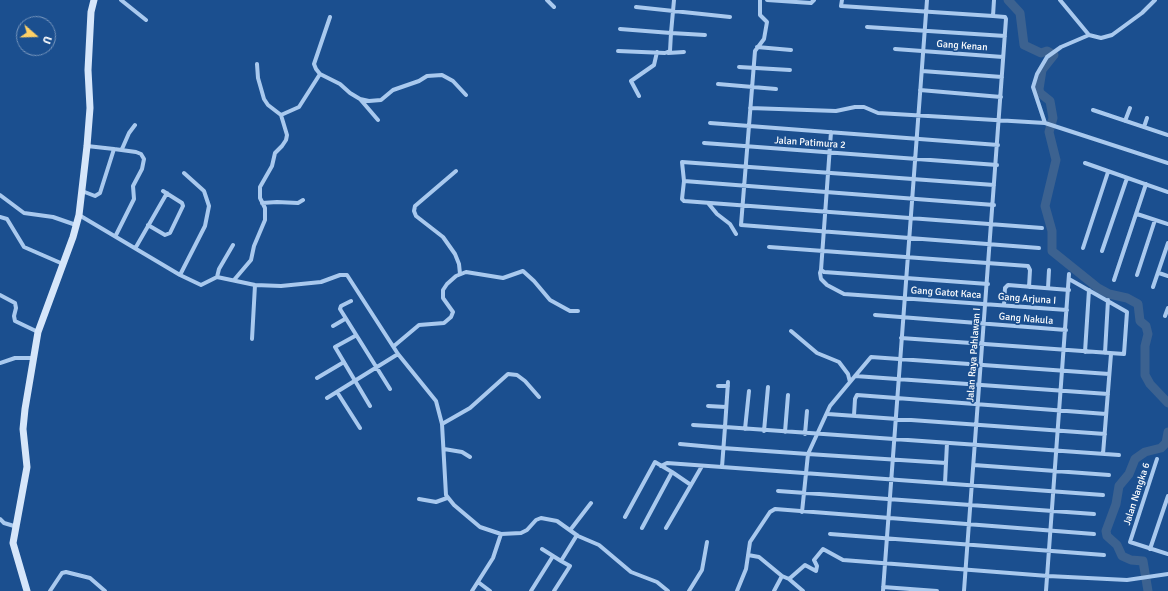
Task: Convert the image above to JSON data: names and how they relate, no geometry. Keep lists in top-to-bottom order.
{
  "streets": {
    "street": [
      "Gang Kenan",
      "Jalan Patimura 2",
      "Gang Gatot Kaca",
      "Gang Arjuna I",
      "Gang Nakula",
      "Jalan Raya Pahlawan I",
      "Jalan Nangka 6"
    ]
  },
  "crossings": [
    ["Gang Kenan", "Jalan Raya Pahlawan I"],
    ["Jalan Patimura 2", "Jalan Raya Pahlawan I"],
    ["Gang Gatot Kaca", "Gang Arjuna I"],
    ["Gang Gatot Kaca", "Jalan Raya Pahlawan I"],
    ["Gang Arjuna I", "Jalan Raya Pahlawan I"],
    ["Gang Nakula", "Jalan Raya Pahlawan I"]
  ],
  "north": "right"
}
